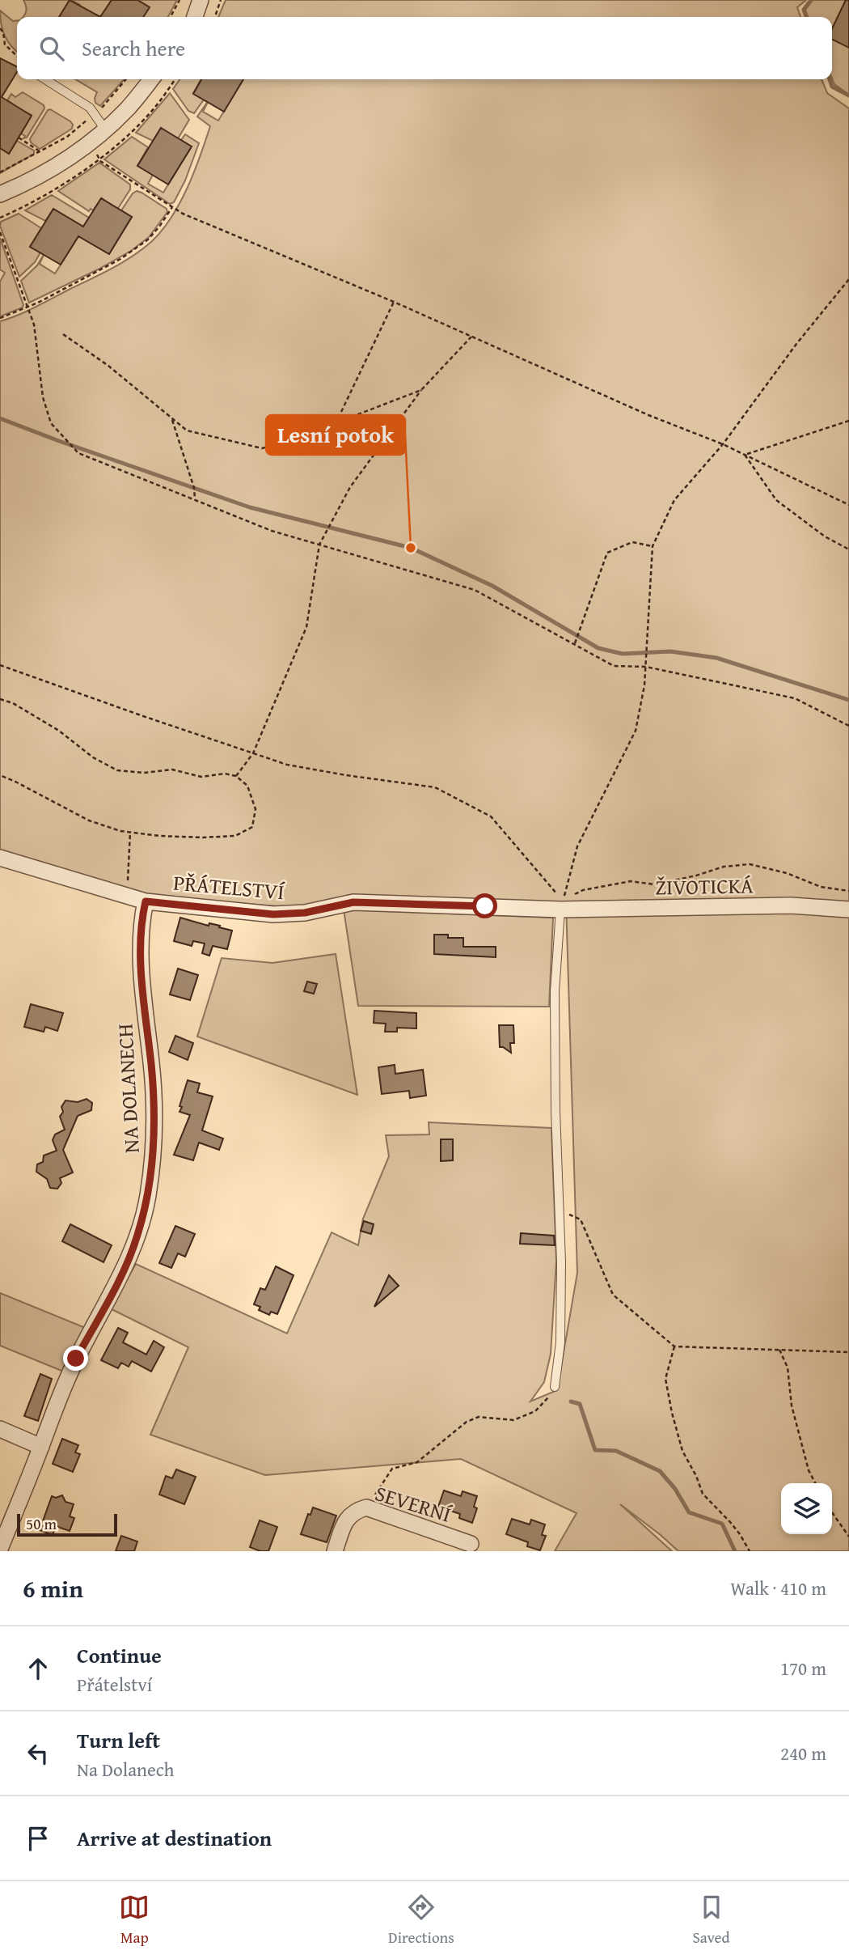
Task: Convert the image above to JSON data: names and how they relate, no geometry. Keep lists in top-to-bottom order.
{
  "streets": {
    "street": [
      "ŽIVOTICKÁ",
      "PŘÁTELSTVÍ",
      "NA DOLANECH",
      "SEVERNÍ"
    ]
  },
  "crossings": [
    ["ŽIVOTICKÁ", "PŘÁTELSTVÍ"],
    ["PŘÁTELSTVÍ", "NA DOLANECH"]
  ],
  "places": ["Lesní potok"],
  "scale_bar": "50 m",
  "page": {
    "search": "Search here",
    "scale": "50 m",
    "heading": ["6 min", "Walk · 410 m"],
    "list": [
      ["Continue", "Přátelství", "170 m"],
      ["Turn left", "Na Dolanech", "240 m"],
      "Arrive at destination"
    ],
    "nav": ["Map", "Directions", "Saved"]
  }
}
